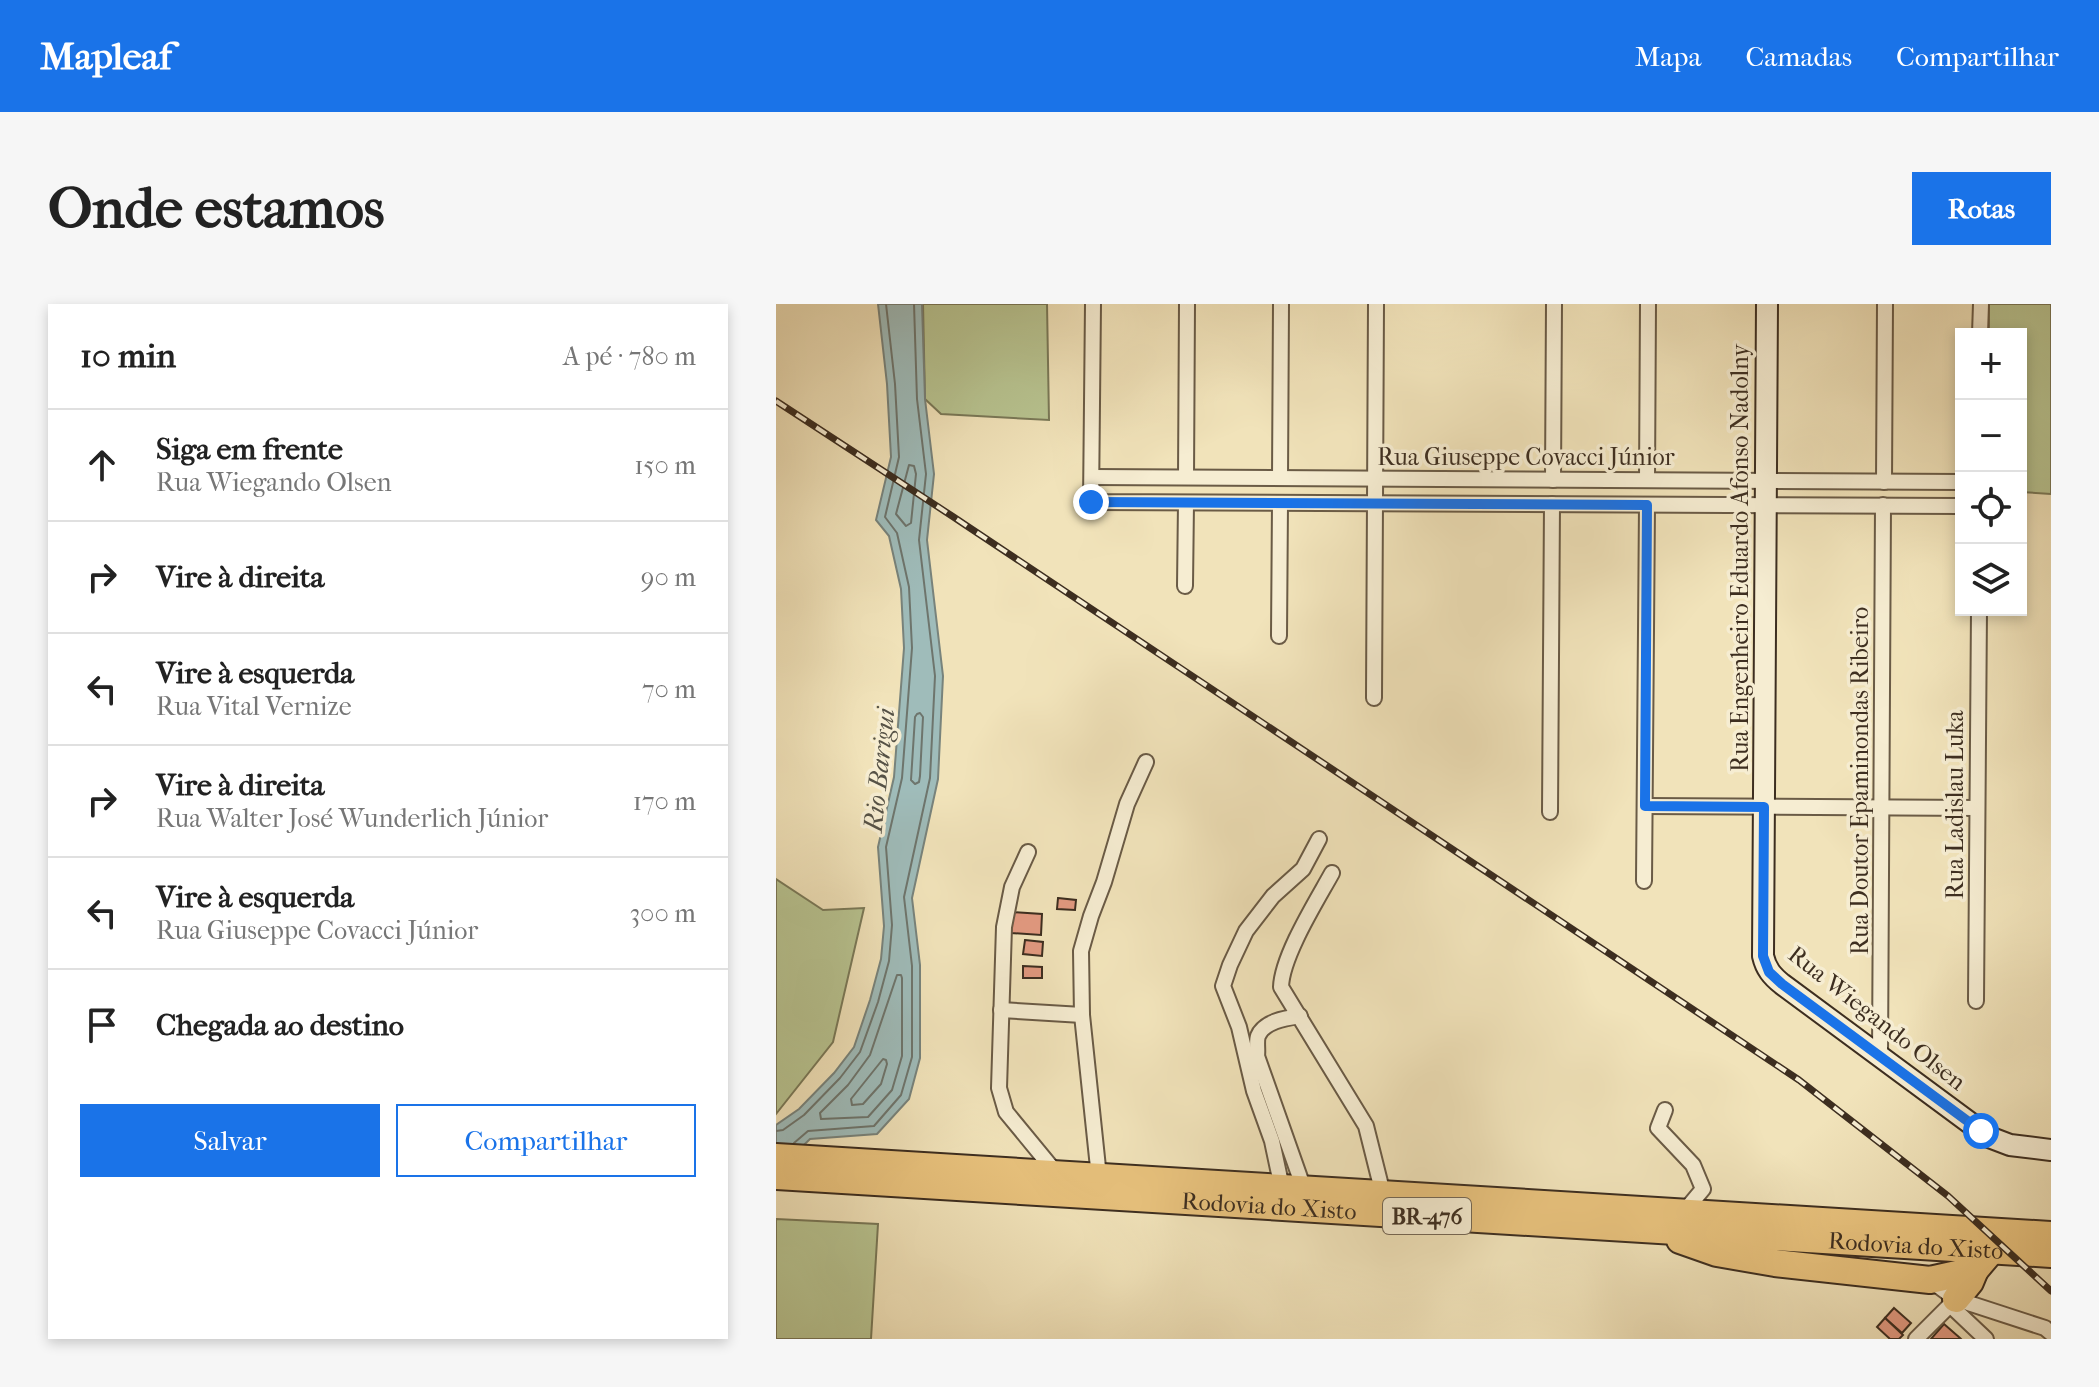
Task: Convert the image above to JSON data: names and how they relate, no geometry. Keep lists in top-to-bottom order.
{
  "streets": {
    "highway": ["Rodovia do Xisto", "BR-476"],
    "street": [
      "Rua Giuseppe Covacci Júnior",
      "Rua Engenheiro Eduardo Afonso Nadolny",
      "Rua Doutor Epaminondas Ribeiro",
      "Rua Ladislau Luka",
      "Rua Wiegando Olsen"
    ]
  },
  "crossings": [
    ["Rua Giuseppe Covacci Júnior", "Rua Engenheiro Eduardo Afonso Nadolny"],
    ["Rua Giuseppe Covacci Júnior", "Rua Doutor Epaminondas Ribeiro"],
    ["Rua Engenheiro Eduardo Afonso Nadolny", "Rua Wiegando Olsen"],
    ["Rua Doutor Epaminondas Ribeiro", "Rua Wiegando Olsen"]
  ],
  "water": ["Rio Barigui"],
  "page": {
    "header": "Mapleaf",
    "nav": ["Mapa", "Camadas", "Compartilhar"],
    "buttons": [
      "Rotas",
      ["Salvar", "Compartilhar"]
    ],
    "title": "Onde estamos",
    "heading": ["10 min", "A pé · 780 m"],
    "map_buttons": ["+", "−"],
    "list": [
      ["Siga em frente", "Rua Wiegando Olsen", "150 m"],
      ["Vire à direita", "90 m"],
      ["Vire à esquerda", "Rua Vital Vernize", "70 m"],
      ["Vire à direita", "Rua Walter José Wunderlich Júnior", "170 m"],
      ["Vire à esquerda", "Rua Giuseppe Covacci Júnior", "300 m"],
      "Chegada ao destino"
    ]
  }
}
